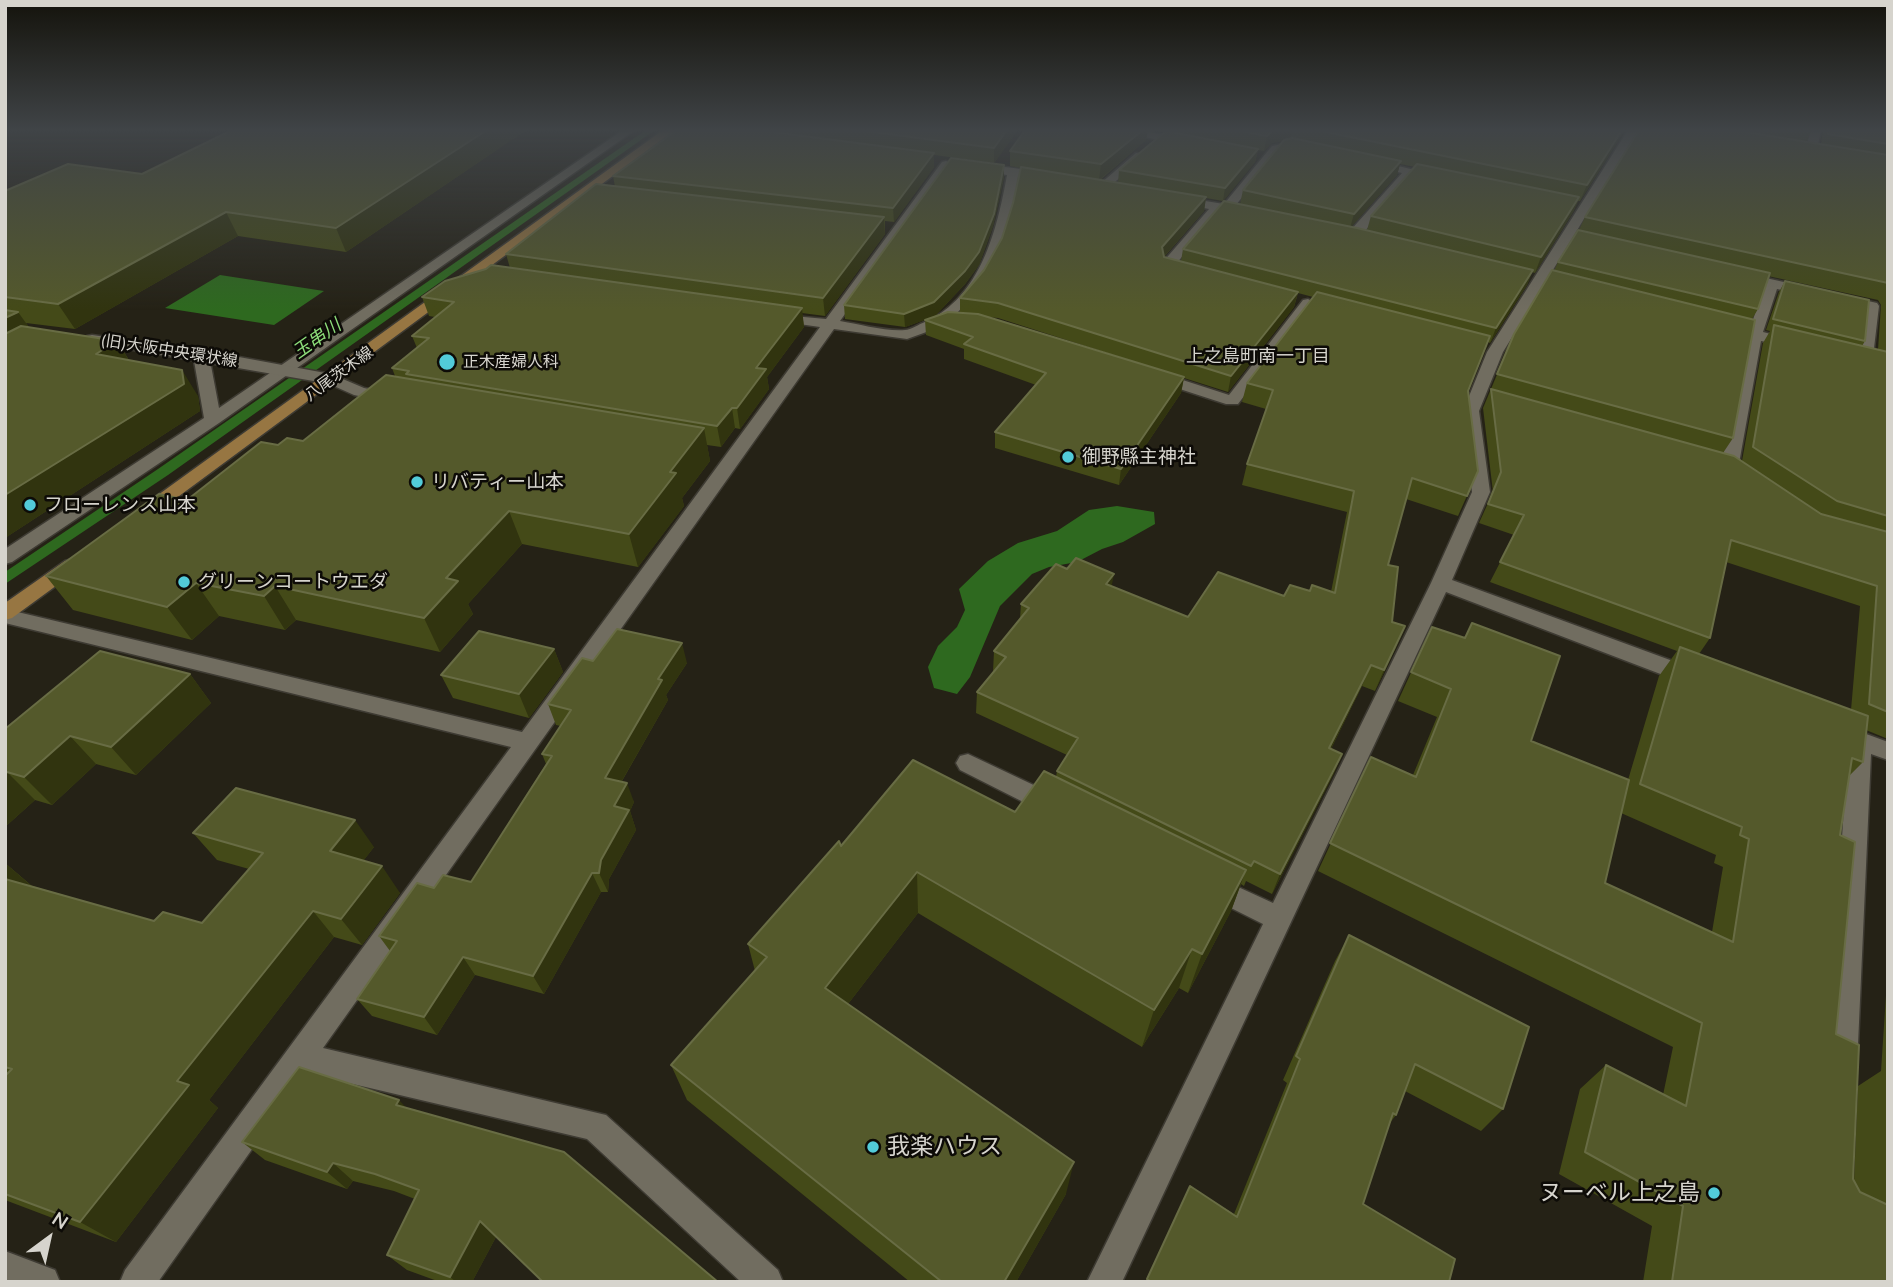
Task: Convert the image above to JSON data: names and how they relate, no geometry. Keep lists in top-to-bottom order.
{
  "streets": {
    "main road": ["八尾茨木線"],
    "street": ["(旧)大阪中央環状線"]
  },
  "crossings": [
    ["(旧)大阪中央環状線", "八尾茨木線"]
  ],
  "districts": ["上之島町南一丁目"],
  "water": ["玉串川"],
  "places": [
    "正木産婦人科",
    "御野縣主神社",
    "リバティー山本",
    "フローレンス山本",
    "グリーンコートウエダ",
    "我楽ハウス",
    "ヌーベル上之島"
  ],
  "north": "top right"
}
